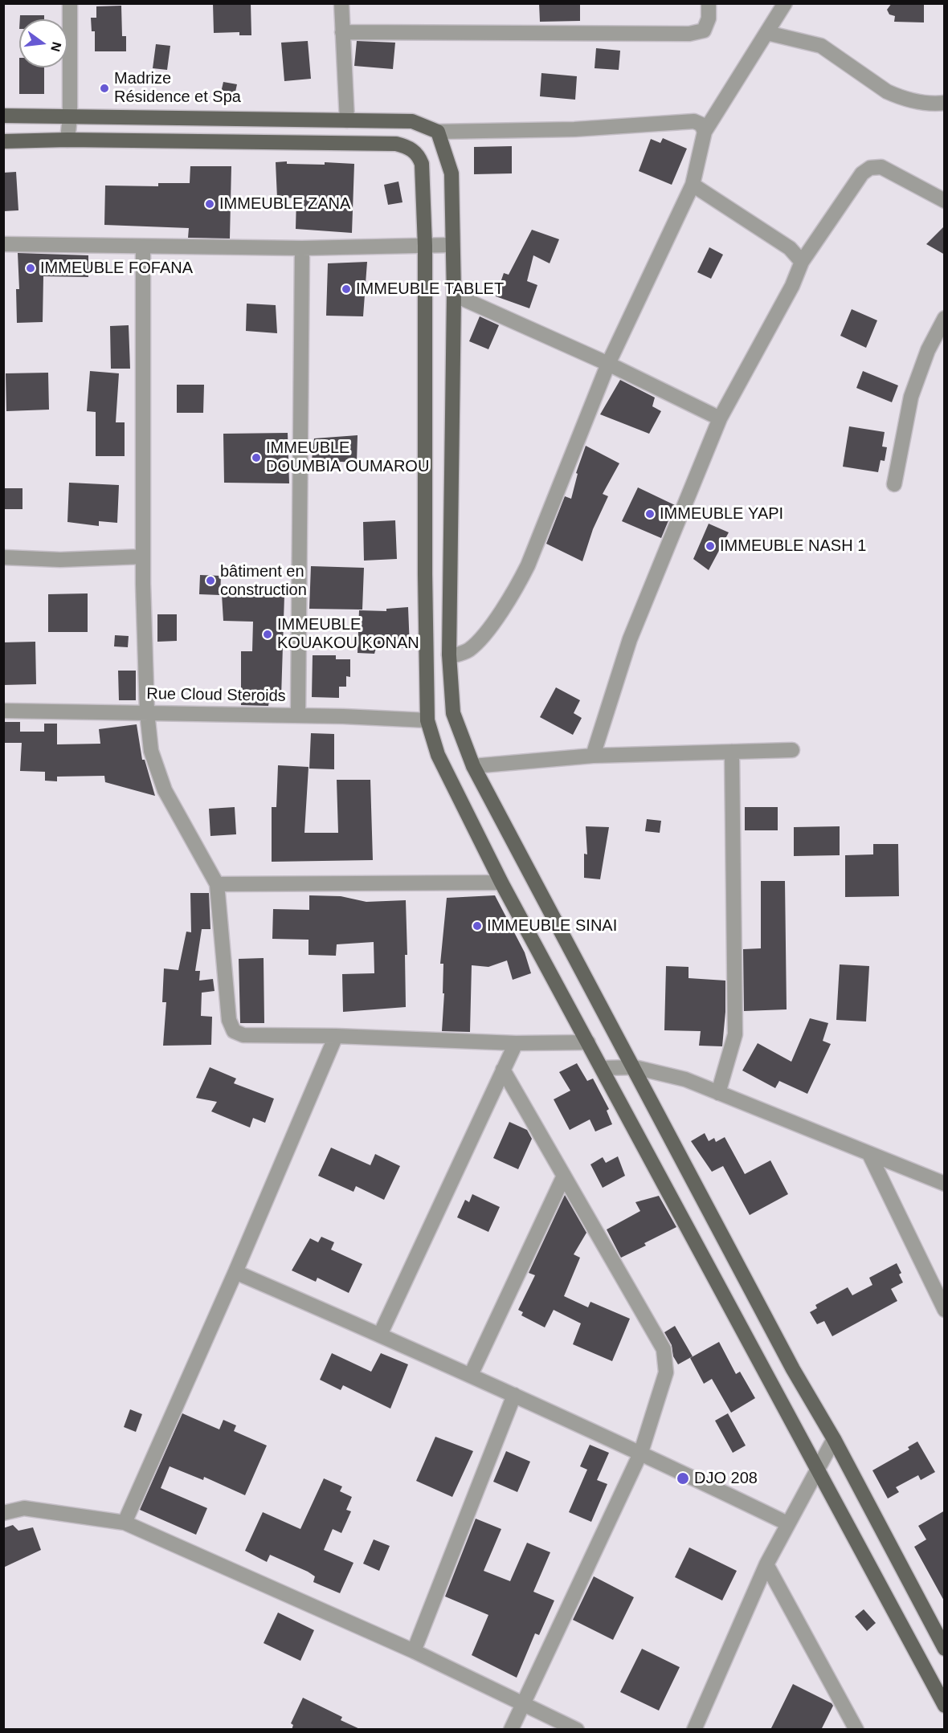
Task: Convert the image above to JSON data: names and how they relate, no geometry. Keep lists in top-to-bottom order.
{
  "streets": {
    "street": ["Rue Cloud Steroids"]
  },
  "places": [
    "Madrize Résidence et Spa",
    "IMMEUBLE ZANA",
    "IMMEUBLE FOFANA",
    "IMMEUBLE TABLET",
    "IMMEUBLE DOUMBIA OUMAROU",
    "IMMEUBLE YAPI",
    "IMMEUBLE NASH 1",
    "bâtiment en construction",
    "IMMEUBLE KOUAKOU KONAN",
    "IMMEUBLE SINAI",
    "DJO 208"
  ],
  "north": "right"
}
